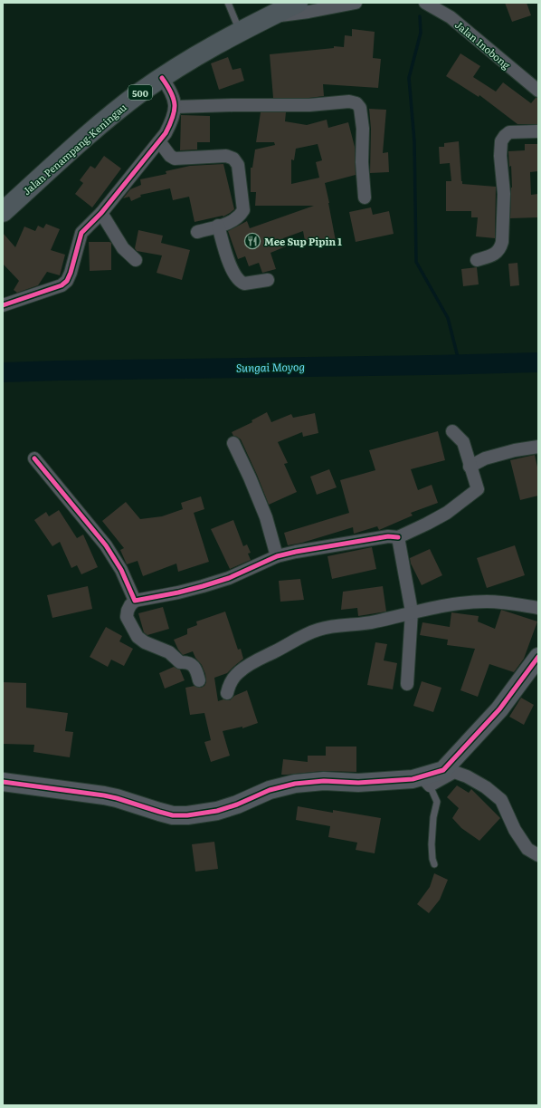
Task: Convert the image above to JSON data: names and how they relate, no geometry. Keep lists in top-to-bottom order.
{
  "streets": {
    "main road": ["500", "Jalan Penampang-Keningau"],
    "street": ["Jalan Inobong"]
  },
  "water": ["Sungai Moyog"],
  "places": {
    "restaurant": ["Mee Sup Pipin 1"]
  }
}
